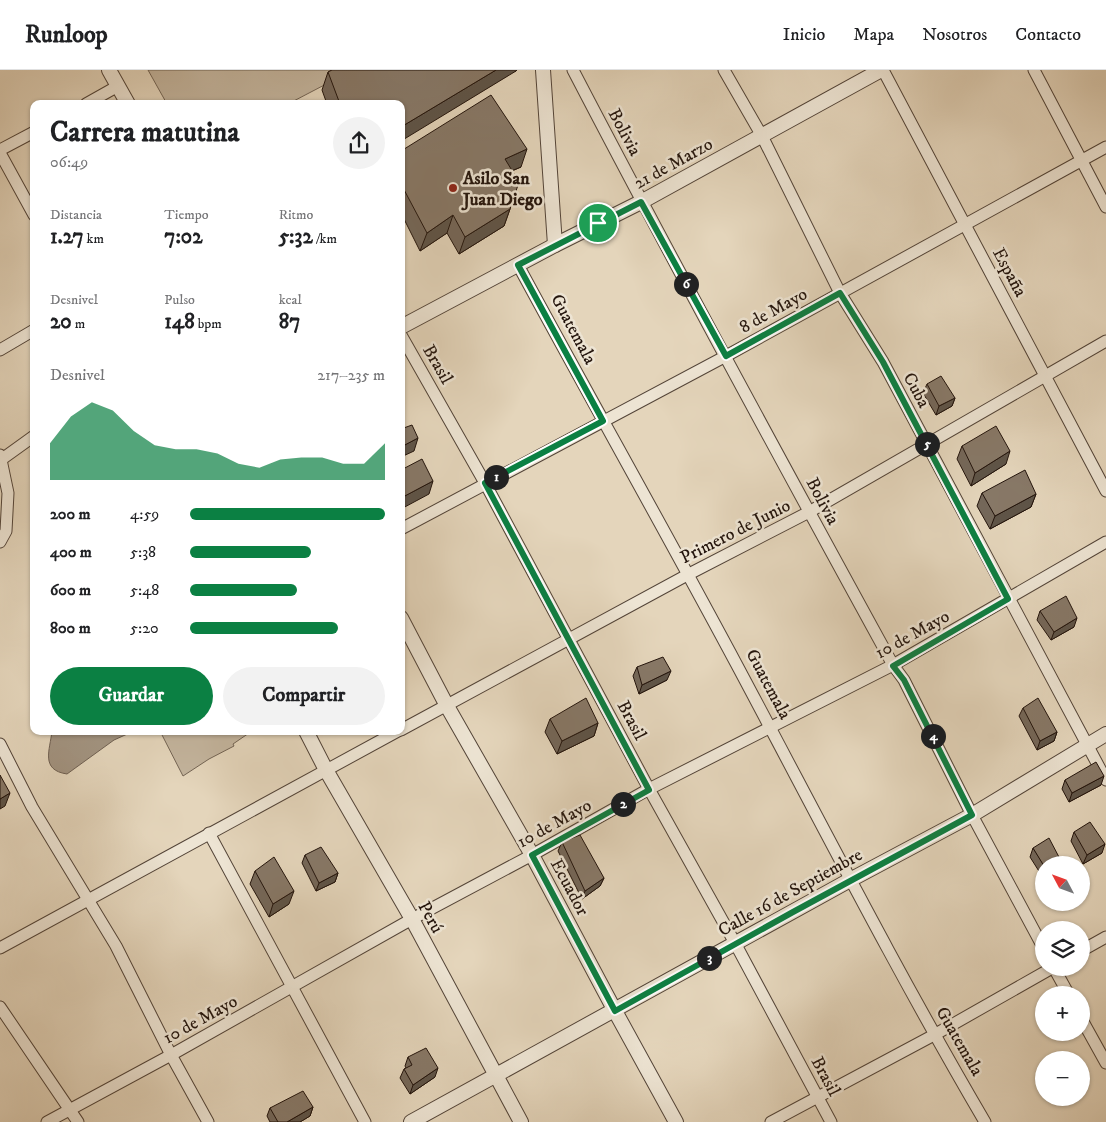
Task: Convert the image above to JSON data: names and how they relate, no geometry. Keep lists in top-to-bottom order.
{
  "streets": {
    "street": [
      "Bolivia",
      "21 de Marzo",
      "España",
      "8 de Mayo",
      "Guatemala",
      "Brasil",
      "Cuba",
      "Primero de Junio",
      "10 de Mayo",
      "Ecuador",
      "Calle 16 de Septiembre",
      "Perú"
    ]
  },
  "crossings": [
    ["Bolivia", "21 de Marzo"],
    ["Bolivia", "8 de Mayo"],
    ["Bolivia", "Primero de Junio"],
    ["Bolivia", "10 de Mayo"],
    ["Bolivia", "Calle 16 de Septiembre"],
    ["21 de Marzo", "España"],
    ["21 de Marzo", "Guatemala"],
    ["21 de Marzo", "Cuba"],
    ["España", "8 de Mayo"],
    ["España", "Primero de Junio"],
    ["8 de Mayo", "Guatemala"],
    ["8 de Mayo", "Brasil"],
    ["8 de Mayo", "Cuba"],
    ["Guatemala", "Primero de Junio"],
    ["Guatemala", "10 de Mayo"],
    ["Guatemala", "Calle 16 de Septiembre"],
    ["Brasil", "Primero de Junio"],
    ["Brasil", "10 de Mayo"],
    ["Brasil", "Calle 16 de Septiembre"],
    ["Cuba", "Primero de Junio"],
    ["Cuba", "10 de Mayo"],
    ["Cuba", "Calle 16 de Septiembre"],
    ["Primero de Junio", "Ecuador"],
    ["Primero de Junio", "Perú"],
    ["10 de Mayo", "Ecuador"],
    ["10 de Mayo", "Perú"],
    ["Ecuador", "Calle 16 de Septiembre"],
    ["Calle 16 de Septiembre", "Perú"]
  ],
  "places": ["Asilo San Juan Diego"],
  "north": "top left",
  "page": {
    "header": "Runloop",
    "nav": [
      "Inicio",
      "Mapa",
      "Nosotros",
      "Contacto"
    ],
    "heading": ["Carrera matutina", "06:49"],
    "stats": [
      ["Distancia", "1.27 km"],
      ["Tiempo", "7:02"],
      ["Ritmo", "5:32 /km"],
      ["Desnivel", "20 m"],
      ["Pulso", "148 bpm"],
      ["kcal", "87"]
    ],
    "pins": [
      "6",
      "5",
      "1",
      "4",
      "2",
      "3"
    ],
    "chart": ["Desnivel", "217–235 m"],
    "list": [
      {
        "name": "200 m",
        "note": "4:59"
      },
      {
        "name": "400 m",
        "note": "5:38"
      },
      {
        "name": "600 m",
        "note": "5:48"
      },
      {
        "name": "800 m",
        "note": "5:20"
      }
    ],
    "buttons": ["Guardar", "Compartir"],
    "map_buttons": ["+", "−"]
  }
}
